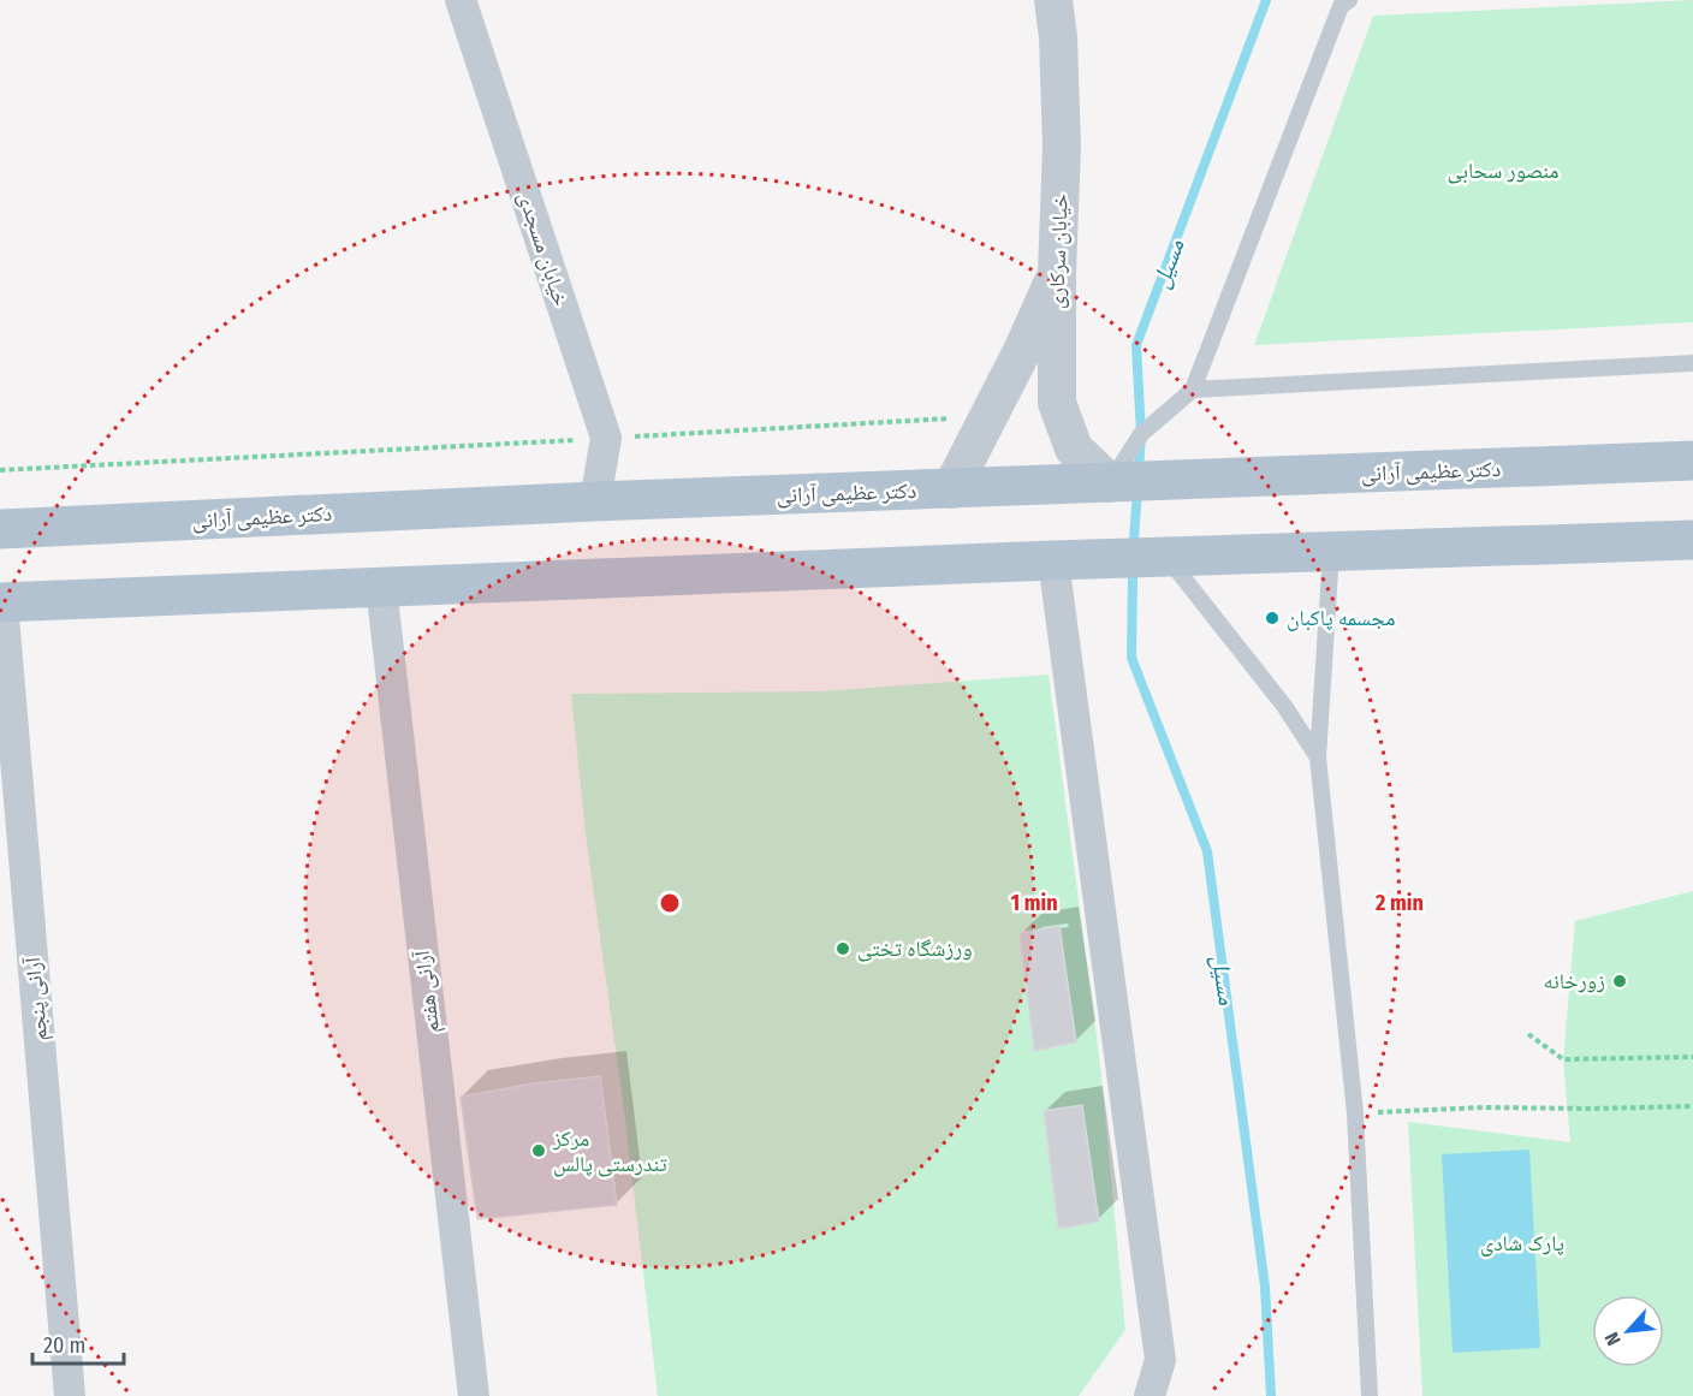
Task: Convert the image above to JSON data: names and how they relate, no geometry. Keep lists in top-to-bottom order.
{
  "streets": {
    "main road": ["دکتر عظیمی آرانی"],
    "street": [
      "خیابان مسجدی",
      "خیابان سرکاری",
      "آرانی هفتم",
      "آرانی پنجم"
    ]
  },
  "crossings": [
    ["خیابان مسجدی", "دکتر عظیمی آرانی"],
    ["خیابان سرکاری", "دکتر عظیمی آرانی"]
  ],
  "water": ["مسیل"],
  "parks": ["منصور سحابی", "پارک شادی"],
  "places": [
    "مجسمه پاکبان",
    "ورزشگاه تختی",
    "زورخانه",
    "مرکز تندرستی پالس"
  ],
  "scale_bar": "20 m",
  "north": "bottom left",
  "rings": ["1 min", "2 min"]
}
